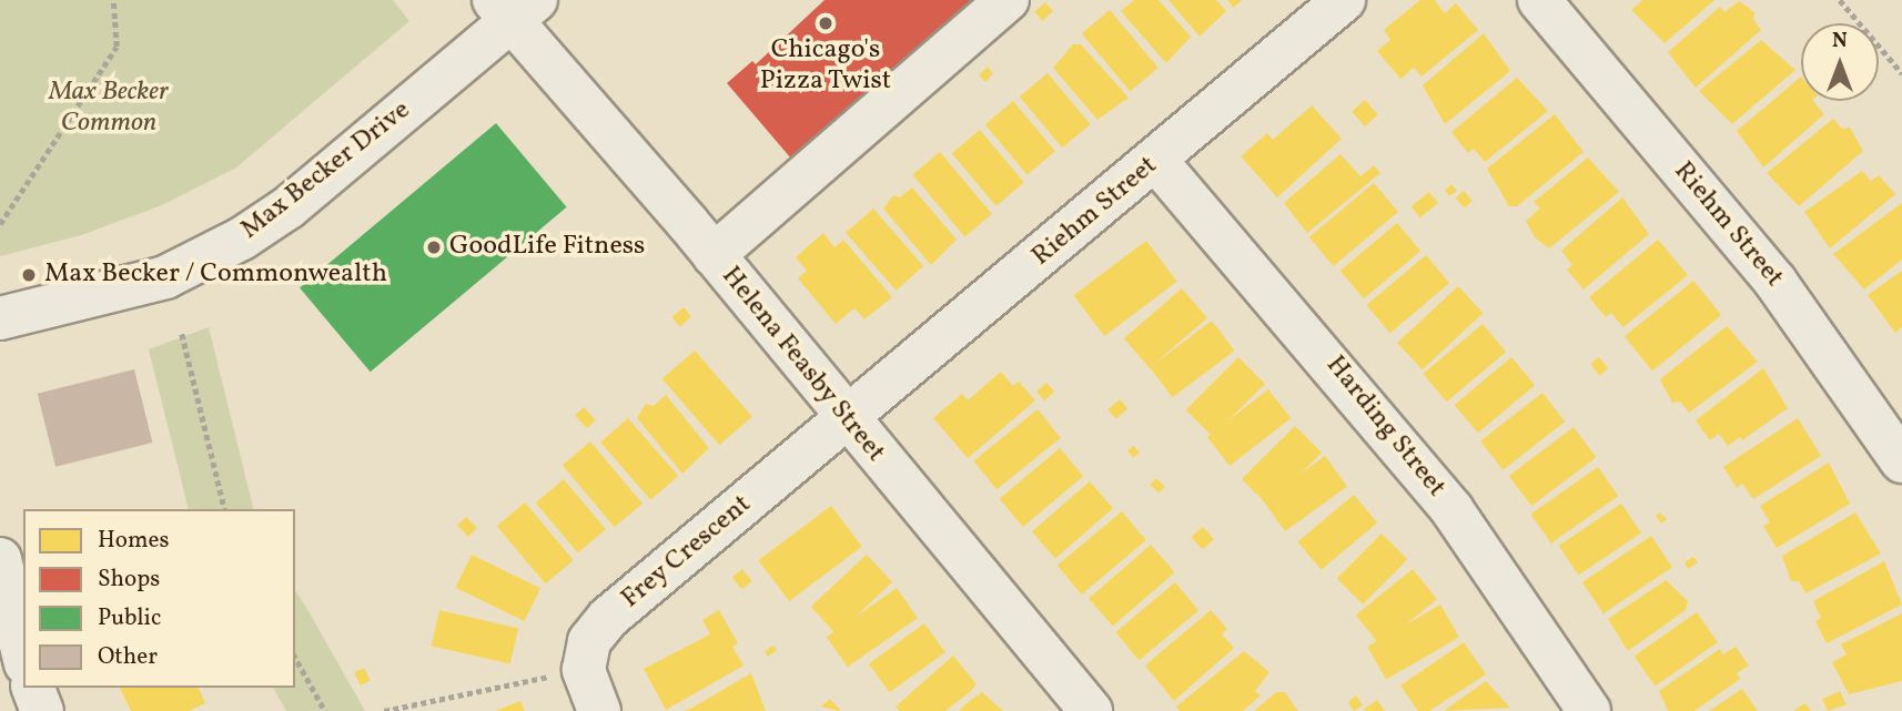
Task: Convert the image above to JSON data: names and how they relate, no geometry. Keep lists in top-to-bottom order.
{
  "streets": {
    "street": [
      "Max Becker Drive",
      "Riehm Street",
      "Helena Feasby Street",
      "Harding Street",
      "Frey Crescent"
    ]
  },
  "crossings": [
    ["Max Becker Drive", "Helena Feasby Street"],
    ["Riehm Street", "Helena Feasby Street"],
    ["Riehm Street", "Harding Street"],
    ["Riehm Street", "Frey Crescent"],
    ["Helena Feasby Street", "Frey Crescent"]
  ],
  "parks": ["Max Becker Common"],
  "places": ["Chicago's Pizza Twist", "GoodLife Fitness", "Max Becker / Commonwealth"],
  "legend": [
    "Homes",
    "Shops",
    "Public",
    "Other"
  ],
  "north": "top"
}
